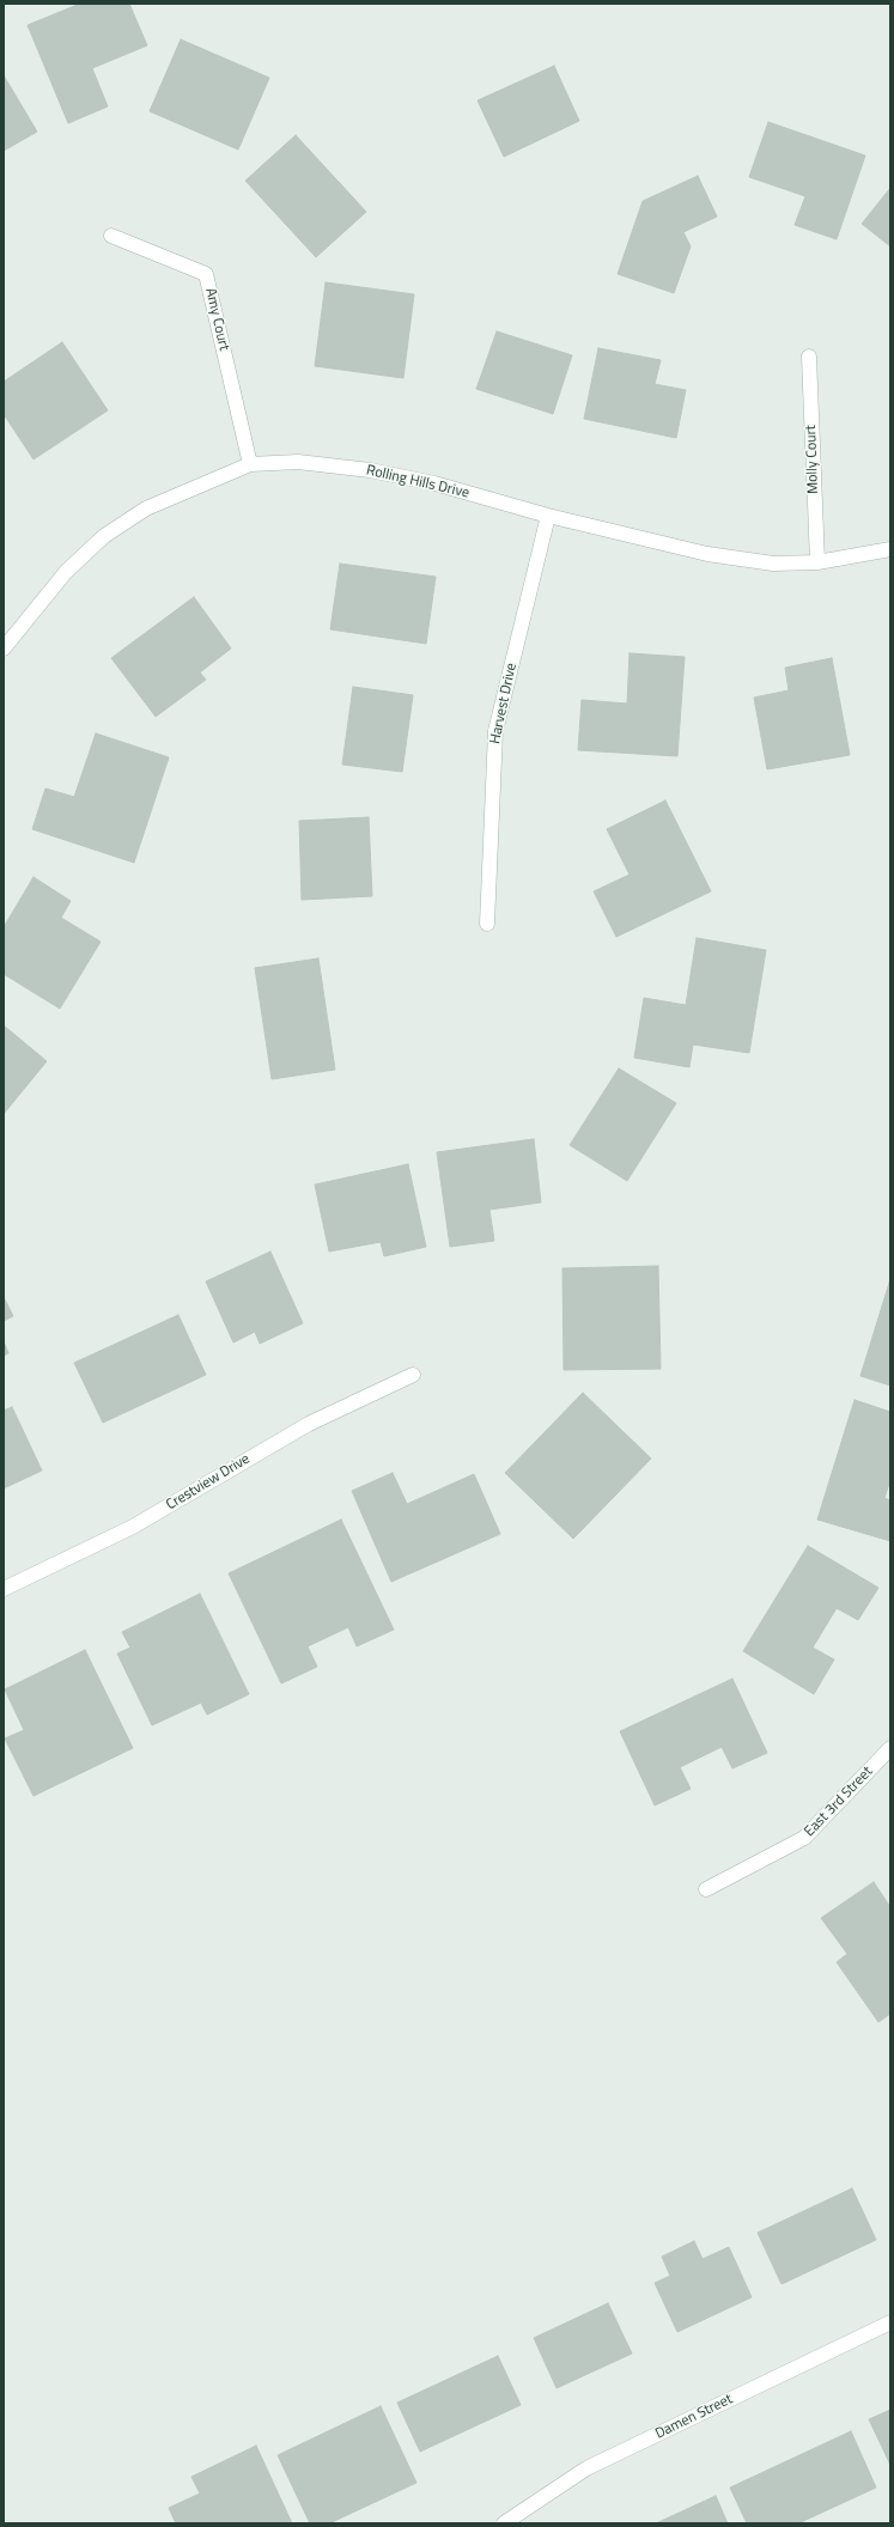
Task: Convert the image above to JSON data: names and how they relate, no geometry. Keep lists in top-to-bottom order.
{
  "streets": {
    "street": [
      "Amy Court",
      "Molly Court",
      "Rolling Hills Drive",
      "Harvest Drive",
      "Crestview Drive",
      "East 3rd Street",
      "Damen Street"
    ]
  },
  "crossings": [
    ["Amy Court", "Rolling Hills Drive"],
    ["Molly Court", "Rolling Hills Drive"],
    ["Rolling Hills Drive", "Harvest Drive"]
  ]
}
